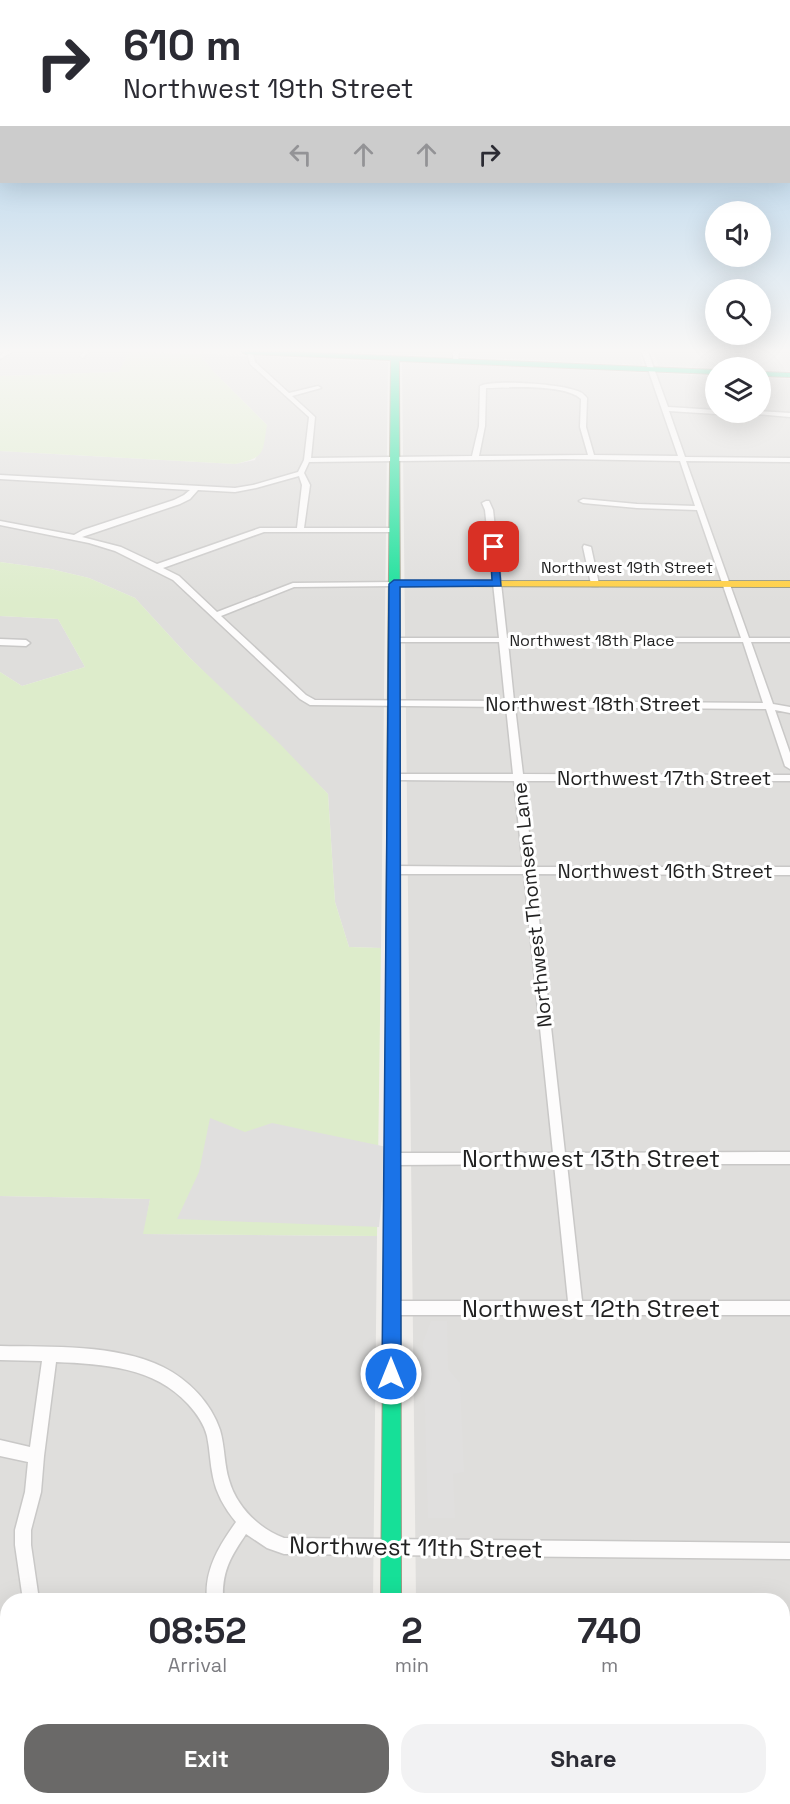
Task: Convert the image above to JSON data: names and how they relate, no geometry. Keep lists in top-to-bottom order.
{
  "streets": {
    "street": [
      "Northwest 19th Street",
      "Northwest 18th Place",
      "Northwest 18th Street",
      "Northwest 17th Street",
      "Northwest 16th Street",
      "Northwest Thomsen Lane",
      "Northwest 13th Street",
      "Northwest 12th Street",
      "Northwest 11th Street"
    ]
  },
  "crossings": [
    ["Northwest 19th Street", "Northwest 18th Street"],
    ["Northwest 19th Street", "Northwest Thomsen Lane"],
    ["Northwest 18th Place", "Northwest Thomsen Lane"],
    ["Northwest 18th Street", "Northwest Thomsen Lane"],
    ["Northwest 17th Street", "Northwest Thomsen Lane"],
    ["Northwest 16th Street", "Northwest Thomsen Lane"],
    ["Northwest Thomsen Lane", "Northwest 13th Street"],
    ["Northwest Thomsen Lane", "Northwest 12th Street"]
  ],
  "page": {
    "turn": ["610 m", "Northwest 19th Street"],
    "eta": [
      "08:52",
      "Arrival",
      "2",
      "min",
      "740",
      "m"
    ],
    "buttons": ["Exit", "Share"]
  }
}
